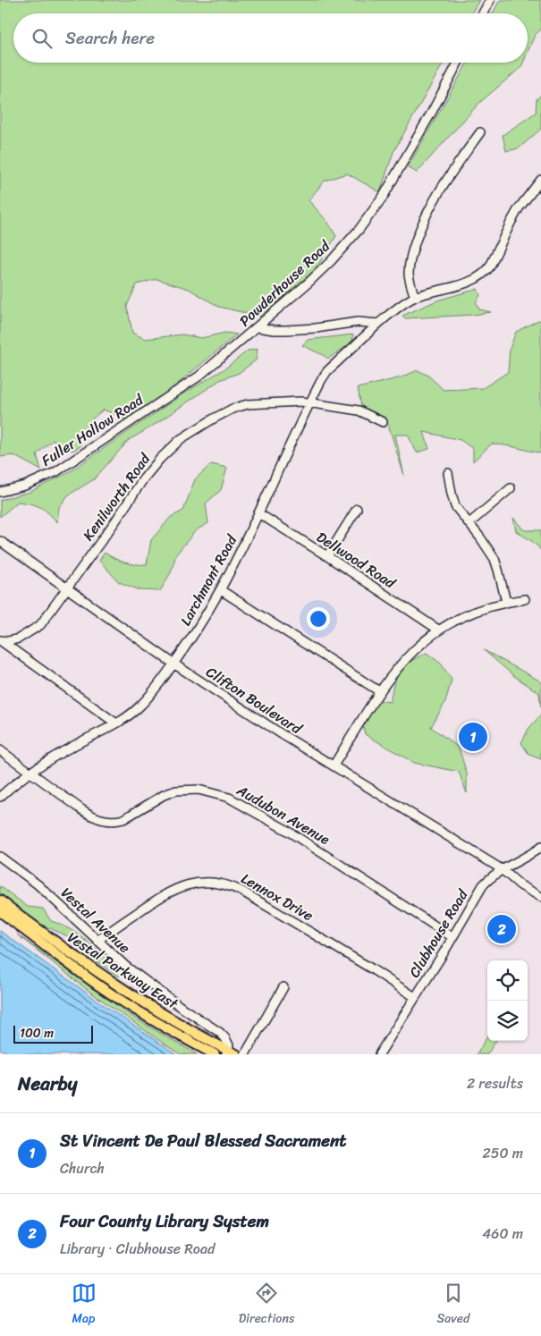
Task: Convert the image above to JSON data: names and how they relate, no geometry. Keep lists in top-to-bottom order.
{
  "streets": {
    "main road": ["Vestal Parkway East"],
    "street": [
      "Powderhouse Road",
      "Fuller Hollow Road",
      "Kenilworth Road",
      "Dellwood Road",
      "Larchmont Road",
      "Clifton Boulevard",
      "Audubon Avenue",
      "Lennox Drive",
      "Vestal Avenue",
      "Clubhouse Road"
    ]
  },
  "crossings": [
    ["Powderhouse Road", "Fuller Hollow Road"],
    ["Kenilworth Road", "Larchmont Road"],
    ["Kenilworth Road", "Clifton Boulevard"],
    ["Dellwood Road", "Larchmont Road"],
    ["Larchmont Road", "Clifton Boulevard"],
    ["Larchmont Road", "Audubon Avenue"],
    ["Clifton Boulevard", "Clubhouse Road"],
    ["Audubon Avenue", "Clubhouse Road"],
    ["Lennox Drive", "Vestal Avenue"],
    ["Lennox Drive", "Clubhouse Road"],
    ["Vestal Avenue", "Vestal Parkway East"]
  ],
  "scale_bar": "100 m",
  "page": {
    "search": "Search here",
    "pins": ["1", "2"],
    "scale": "100 m",
    "heading": ["Nearby", "2 results"],
    "list": [
      {
        "mark": "1",
        "name": "St Vincent De Paul Blessed Sacrament",
        "note": "Church",
        "value": "250 m"
      },
      {
        "mark": "2",
        "name": "Four County Library System",
        "note": "Library · Clubhouse Road",
        "value": "460 m"
      }
    ],
    "nav": ["Map", "Directions", "Saved"]
  }
}
